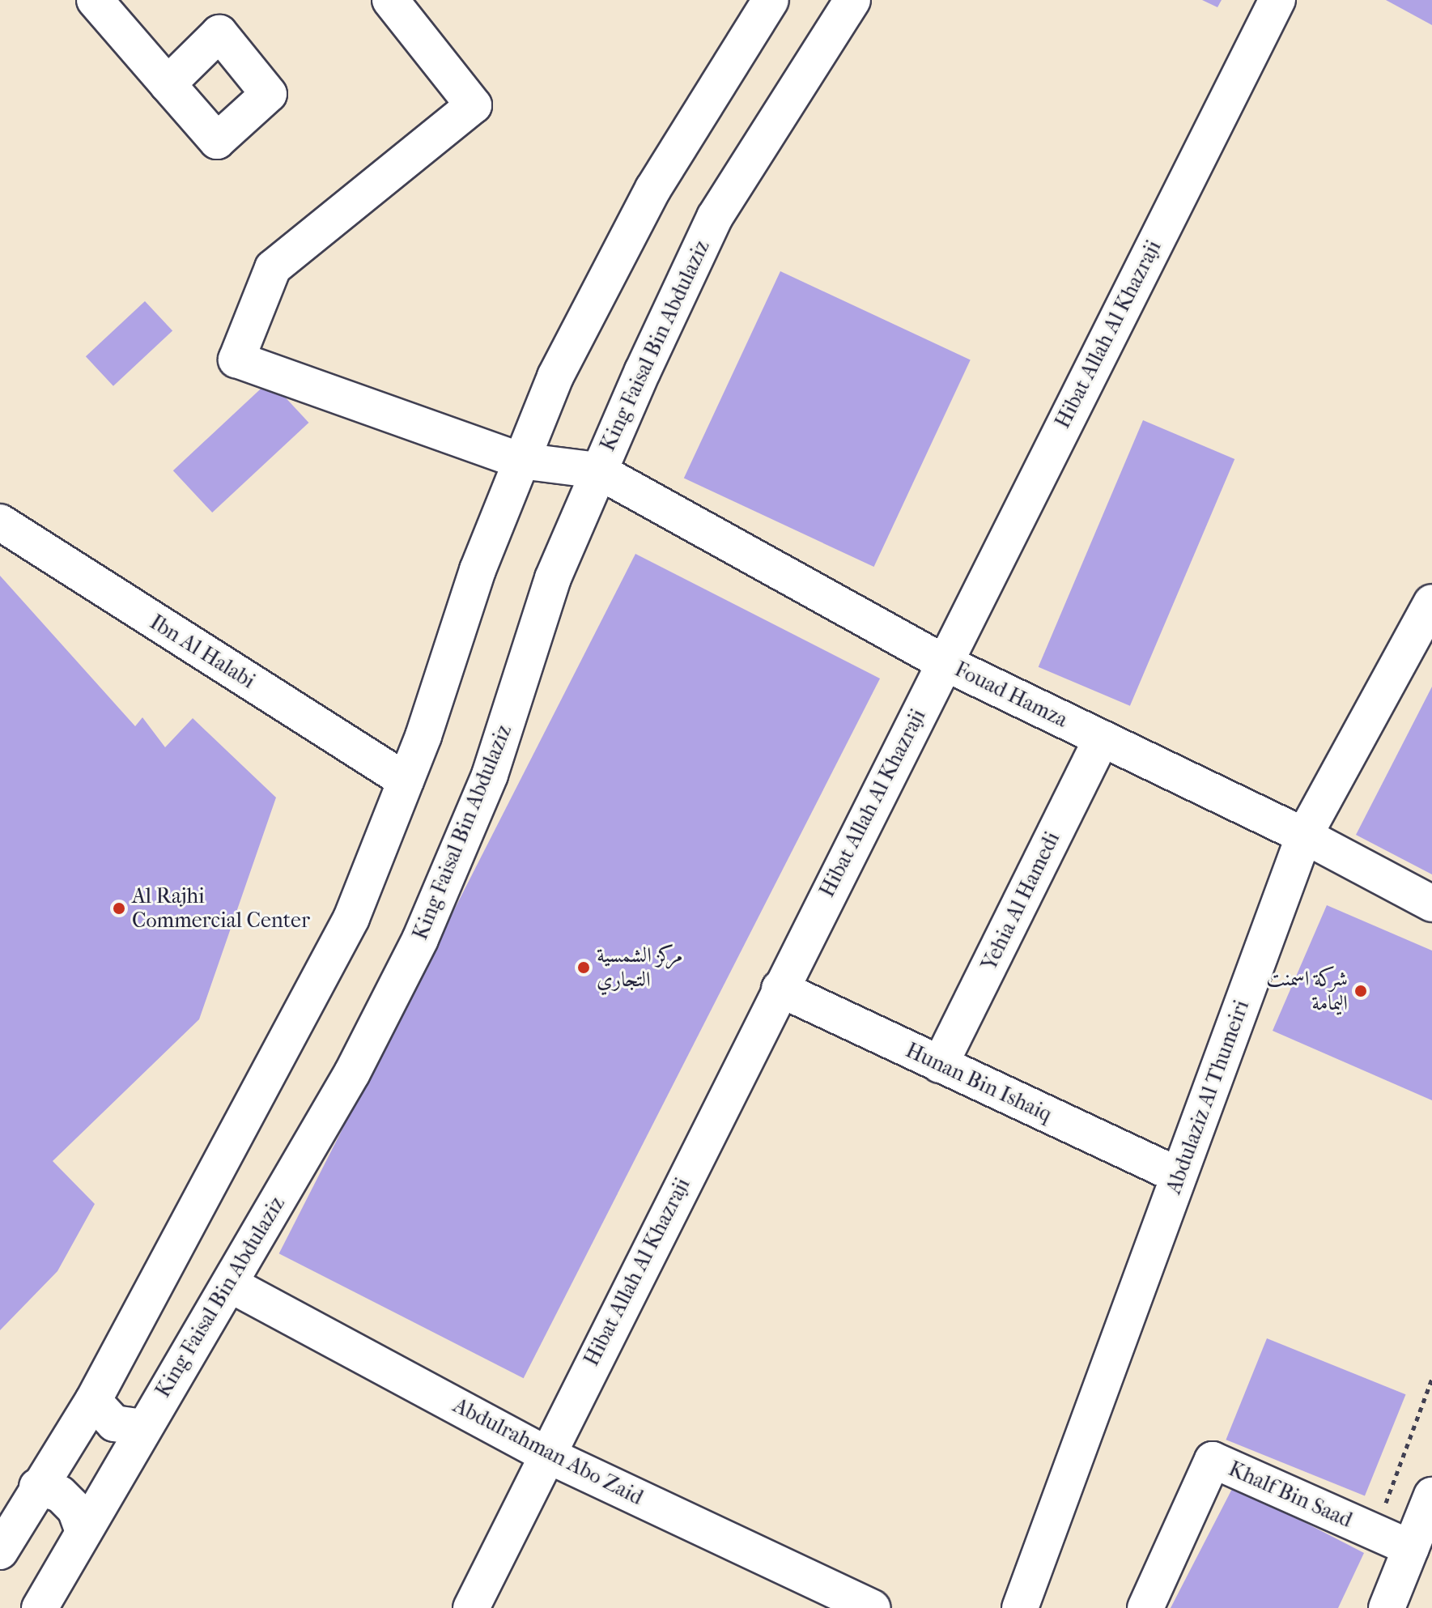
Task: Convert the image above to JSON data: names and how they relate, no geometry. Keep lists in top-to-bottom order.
{
  "streets": {
    "street": [
      "Hibat Allah Al Khazraji",
      "King Faisal Bin Abdulaziz",
      "Ibn Al Halabi",
      "Fouad Hamza",
      "Yehia Al Hamedi",
      "Hunan Bin Ishaiq",
      "Abdulaziz Al Thumeiri",
      "Abdulrahman Abo Zaid",
      "Khalf Bin Saad"
    ]
  },
  "crossings": [
    ["Hibat Allah Al Khazraji", "Fouad Hamza"],
    ["Hibat Allah Al Khazraji", "Hunan Bin Ishaiq"],
    ["Hibat Allah Al Khazraji", "Abdulrahman Abo Zaid"],
    ["King Faisal Bin Abdulaziz", "Fouad Hamza"],
    ["King Faisal Bin Abdulaziz", "Abdulrahman Abo Zaid"],
    ["Fouad Hamza", "Yehia Al Hamedi"],
    ["Fouad Hamza", "Abdulaziz Al Thumeiri"],
    ["Yehia Al Hamedi", "Hunan Bin Ishaiq"],
    ["Hunan Bin Ishaiq", "Abdulaziz Al Thumeiri"]
  ],
  "places": ["Al Rajhi Commercial Center", "مركز الشمسية التجاري", "شركة اسمنت اليمامة"]
}
